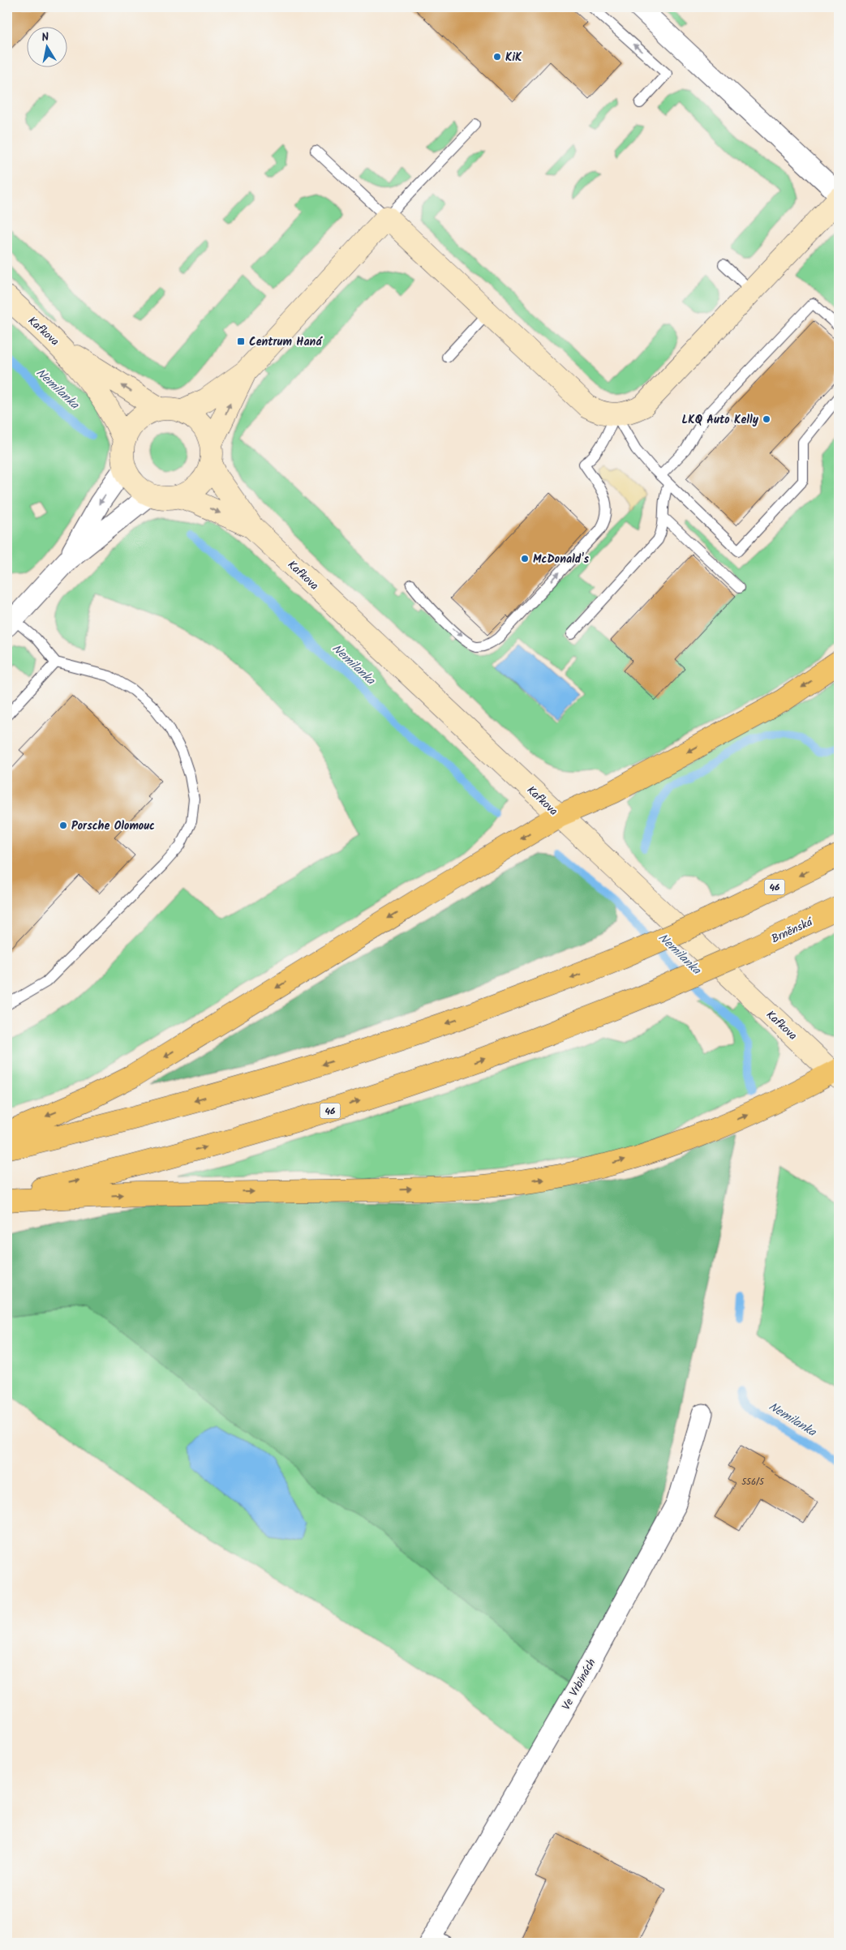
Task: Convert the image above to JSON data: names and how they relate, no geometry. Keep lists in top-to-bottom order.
{
  "streets": {
    "main road": ["46", "Brněnská"],
    "street": ["Kafkova", "Ve Vrbinách"]
  },
  "water": ["Nemilanka"],
  "places": {
    "other": [
      "KiK",
      "LKQ Auto Kelly",
      "McDonald's",
      "Porsche Olomouc"
    ],
    "transit": ["Centrum Haná"]
  },
  "house_numbers": ["556/5"],
  "north": "top"
}
